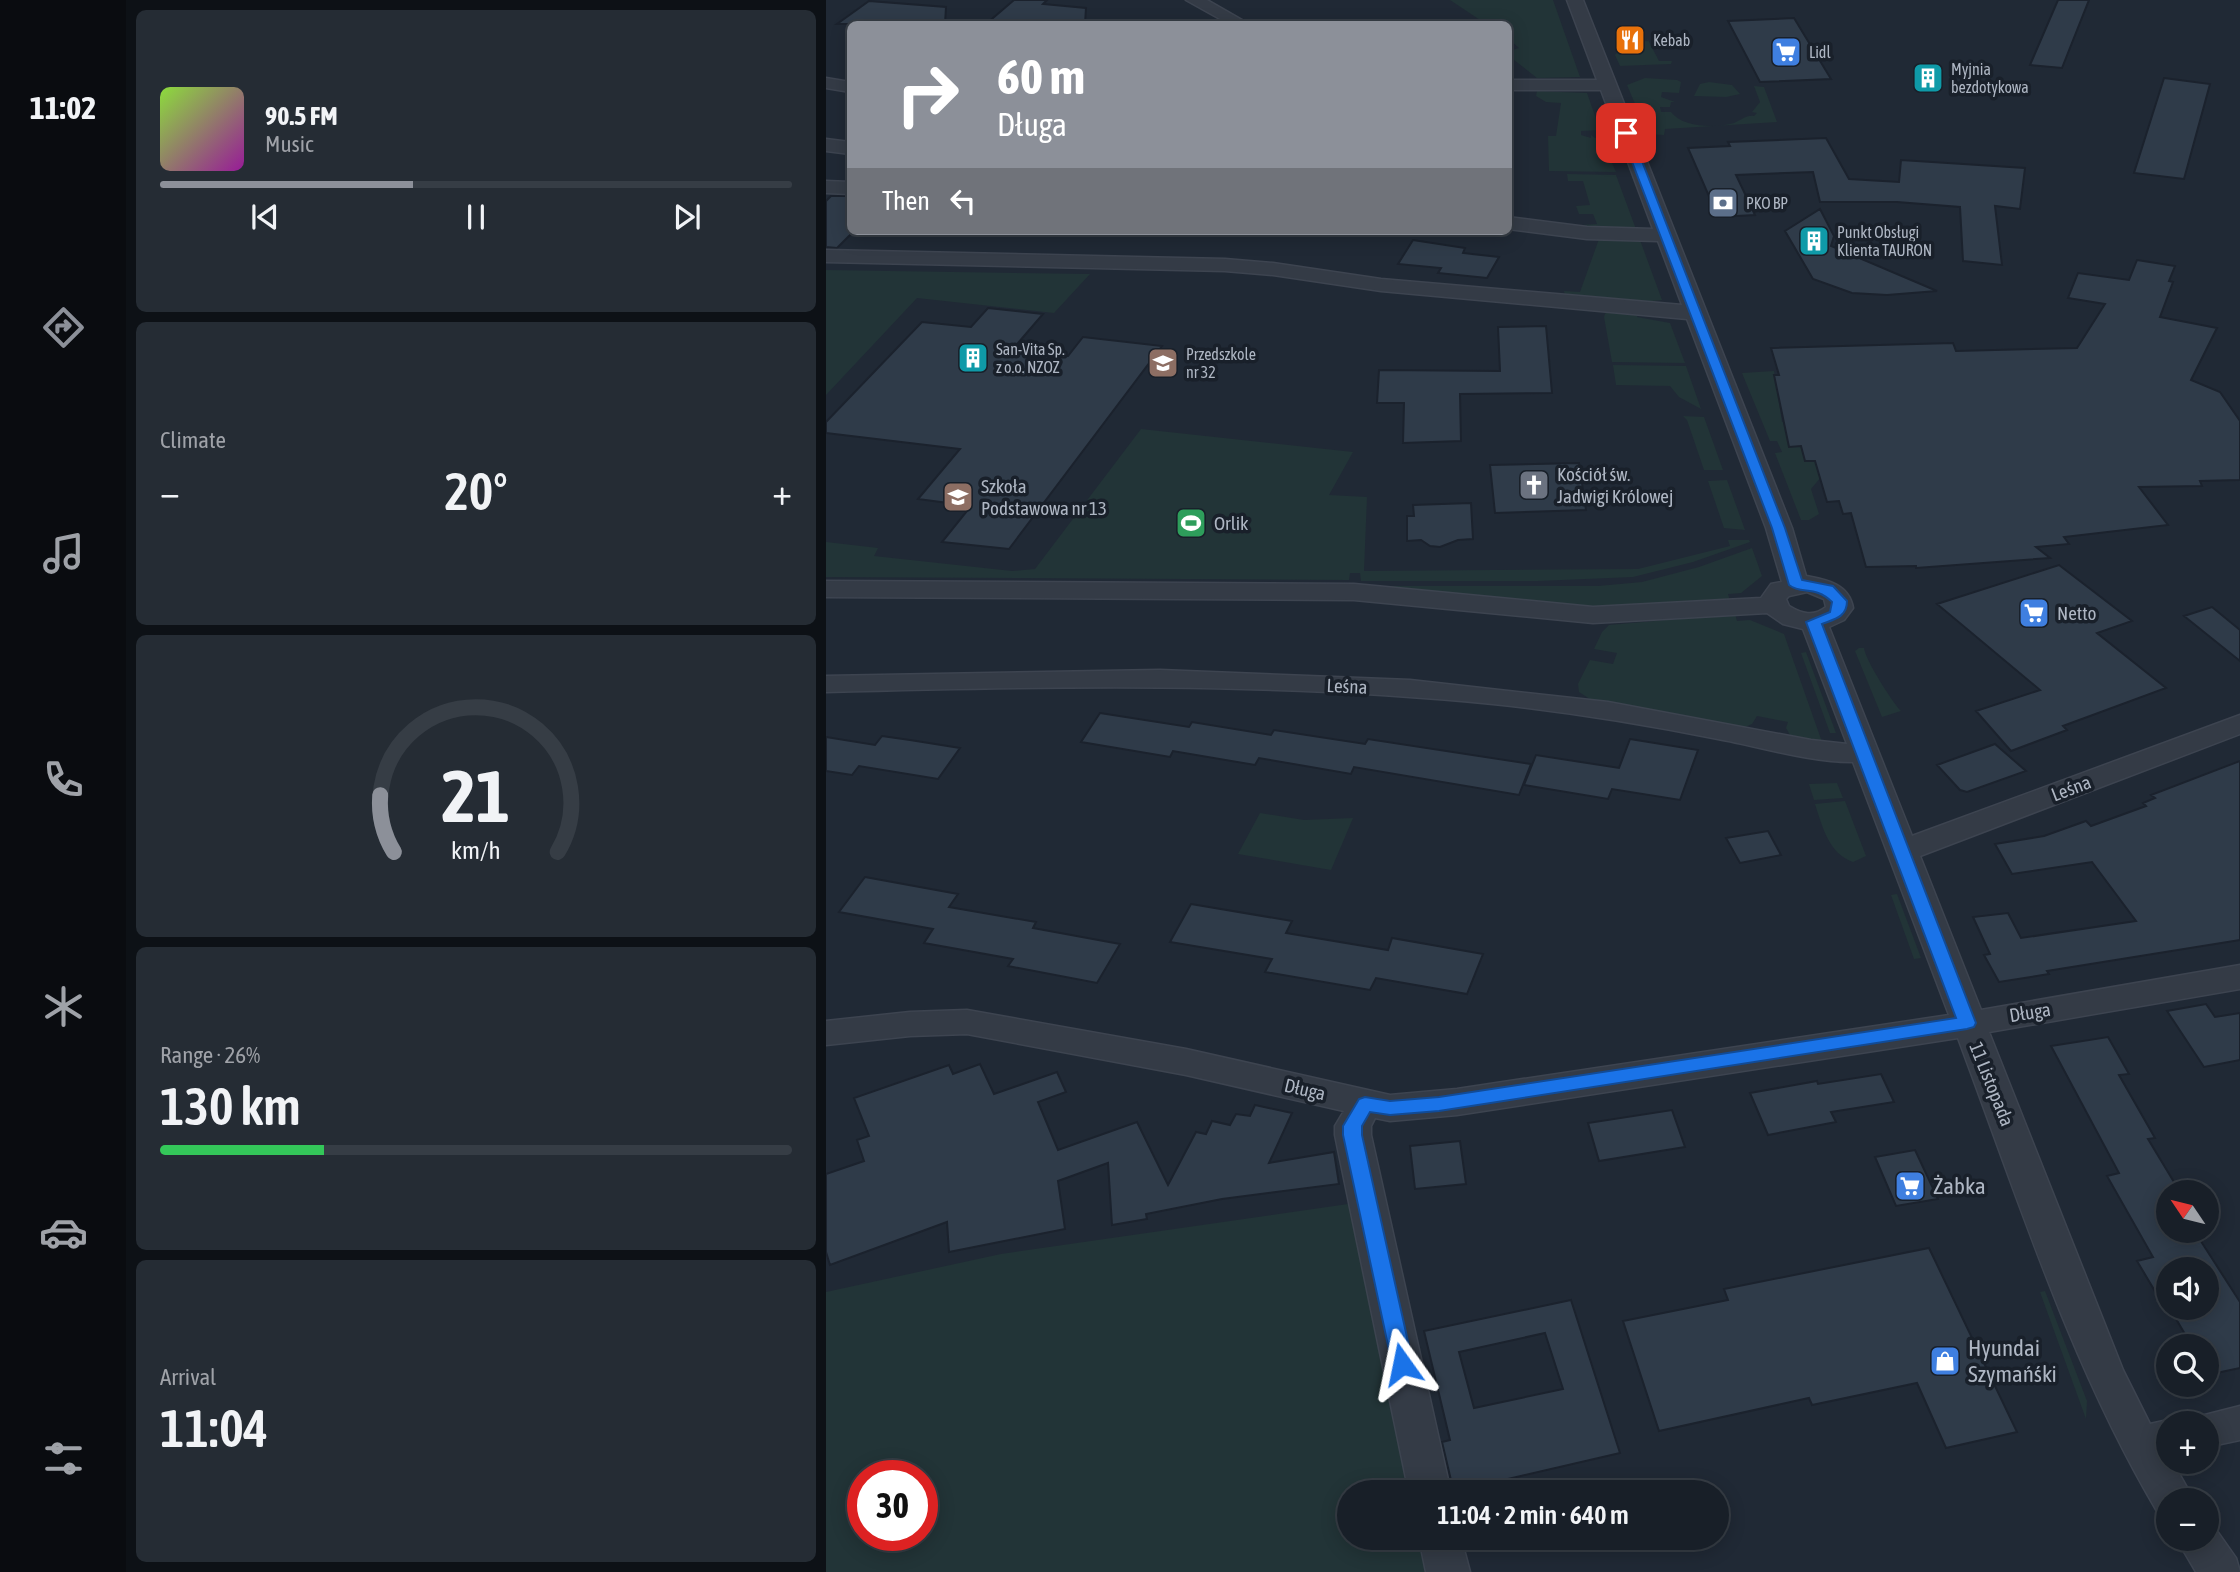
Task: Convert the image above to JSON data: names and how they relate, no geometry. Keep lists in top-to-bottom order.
{
  "streets": {
    "street": ["Leśna", "Długa", "11 Listopada"]
  },
  "crossings": [
    ["Leśna", "11 Listopada"],
    ["Długa", "11 Listopada"]
  ],
  "places": {
    "restaurant": ["Kebab"],
    "supermarket": ["Lidl", "Netto", "Żabka"],
    "building": ["Myjnia bezdotykowa", "Punkt Obsługi Klienta TAURON", "San-Vita Sp. z o.o. NZOZ"],
    "bank": ["PKO BP"],
    "school or university": ["Przedszkole nr 32", "Szkoła Podstawowa nr 13"],
    "church": ["Kościół św. Jadwigi Królowej"],
    "sports": ["Orlik"],
    "shop": ["Hyundai Szymańśki"]
  },
  "north": "top left",
  "page": {
    "tabs": "11:02",
    "turn": ["60 m", "Długa"],
    "song": ["90.5 FM", "Music"],
    "then": "Then",
    "tile": [
      "Climate",
      ["Range · 26%", "130 km"],
      ["Arrival", "11:04"]
    ],
    "heat": ["−", "20°", "+"],
    "map_buttons": ["+", "−"],
    "limit": "30",
    "trip": "11:04 · 2 min · 640 m",
    "gauge": ["21", "km/h"]
  }
}
